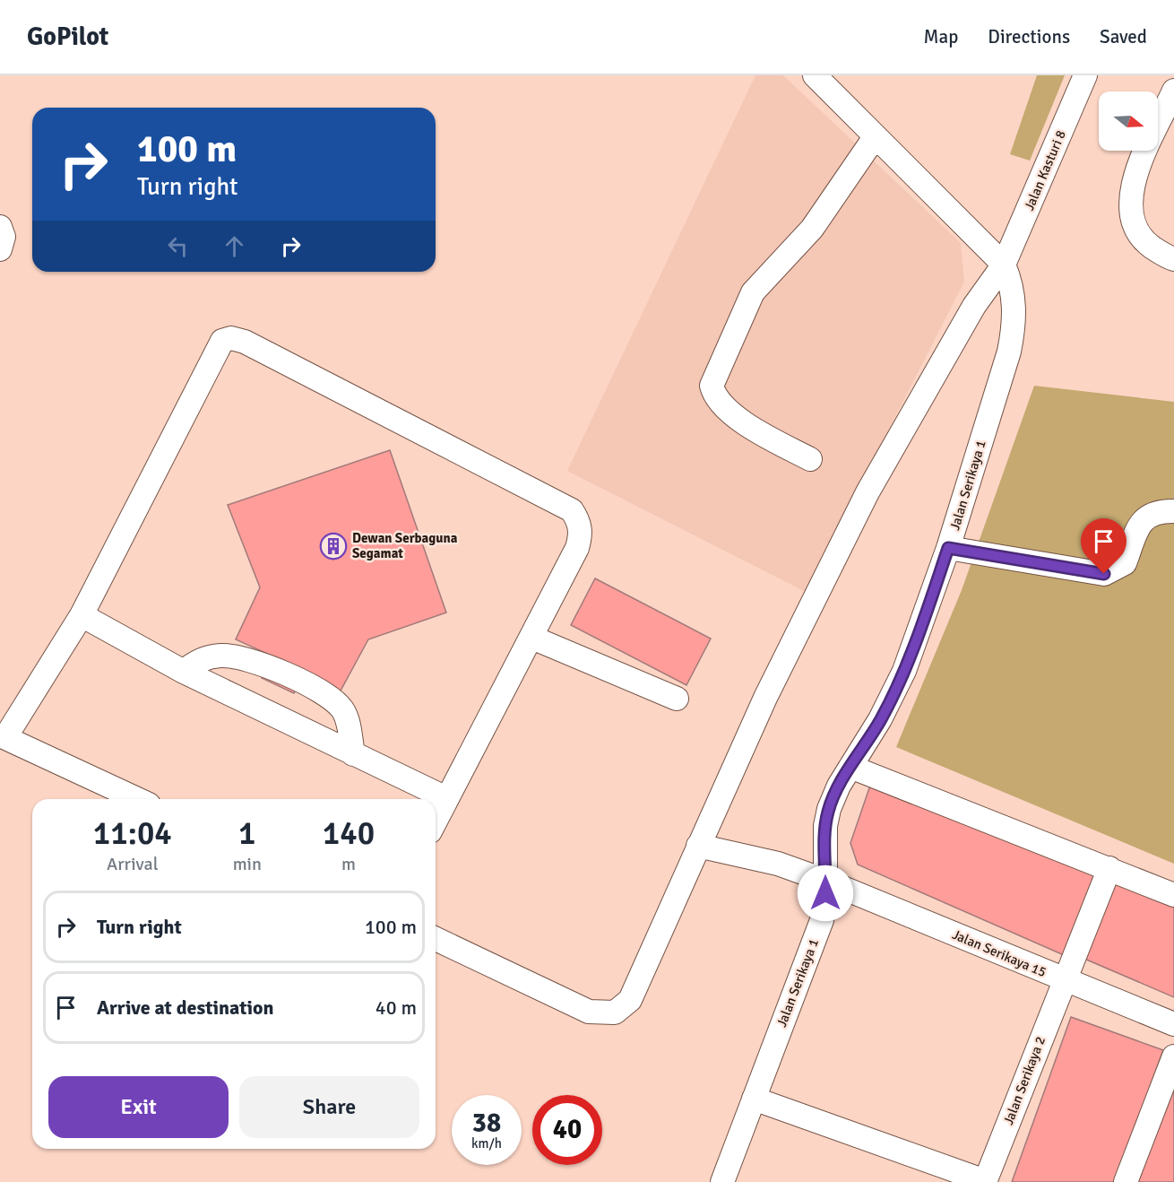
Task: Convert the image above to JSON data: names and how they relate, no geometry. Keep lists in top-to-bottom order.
{
  "streets": {
    "street": [
      "Jalan Kasturi 8",
      "Jalan Serikaya 1",
      "Jalan Serikaya 15",
      "Jalan Serikaya 2"
    ]
  },
  "crossings": [
    ["Jalan Kasturi 8", "Jalan Serikaya 1"],
    ["Jalan Kasturi 8", "Jalan Serikaya 15"],
    ["Jalan Serikaya 1", "Jalan Serikaya 15"],
    ["Jalan Serikaya 15", "Jalan Serikaya 2"]
  ],
  "places": {
    "building": ["Dewan Serbaguna Segamat"]
  },
  "north": "right",
  "page": {
    "header": "GoPilot",
    "nav": ["Map", "Directions", "Saved"],
    "turn": ["100 m", "Turn right"],
    "eta": [
      "11:04",
      "Arrival",
      "1",
      "min",
      "140",
      "m"
    ],
    "list": [
      {
        "name": "Turn right",
        "value": "100 m"
      },
      {
        "name": "Arrive at destination",
        "value": "40 m"
      }
    ],
    "buttons": ["Exit", "Share"],
    "speed": "38 km/h",
    "limit": "40"
  }
}
